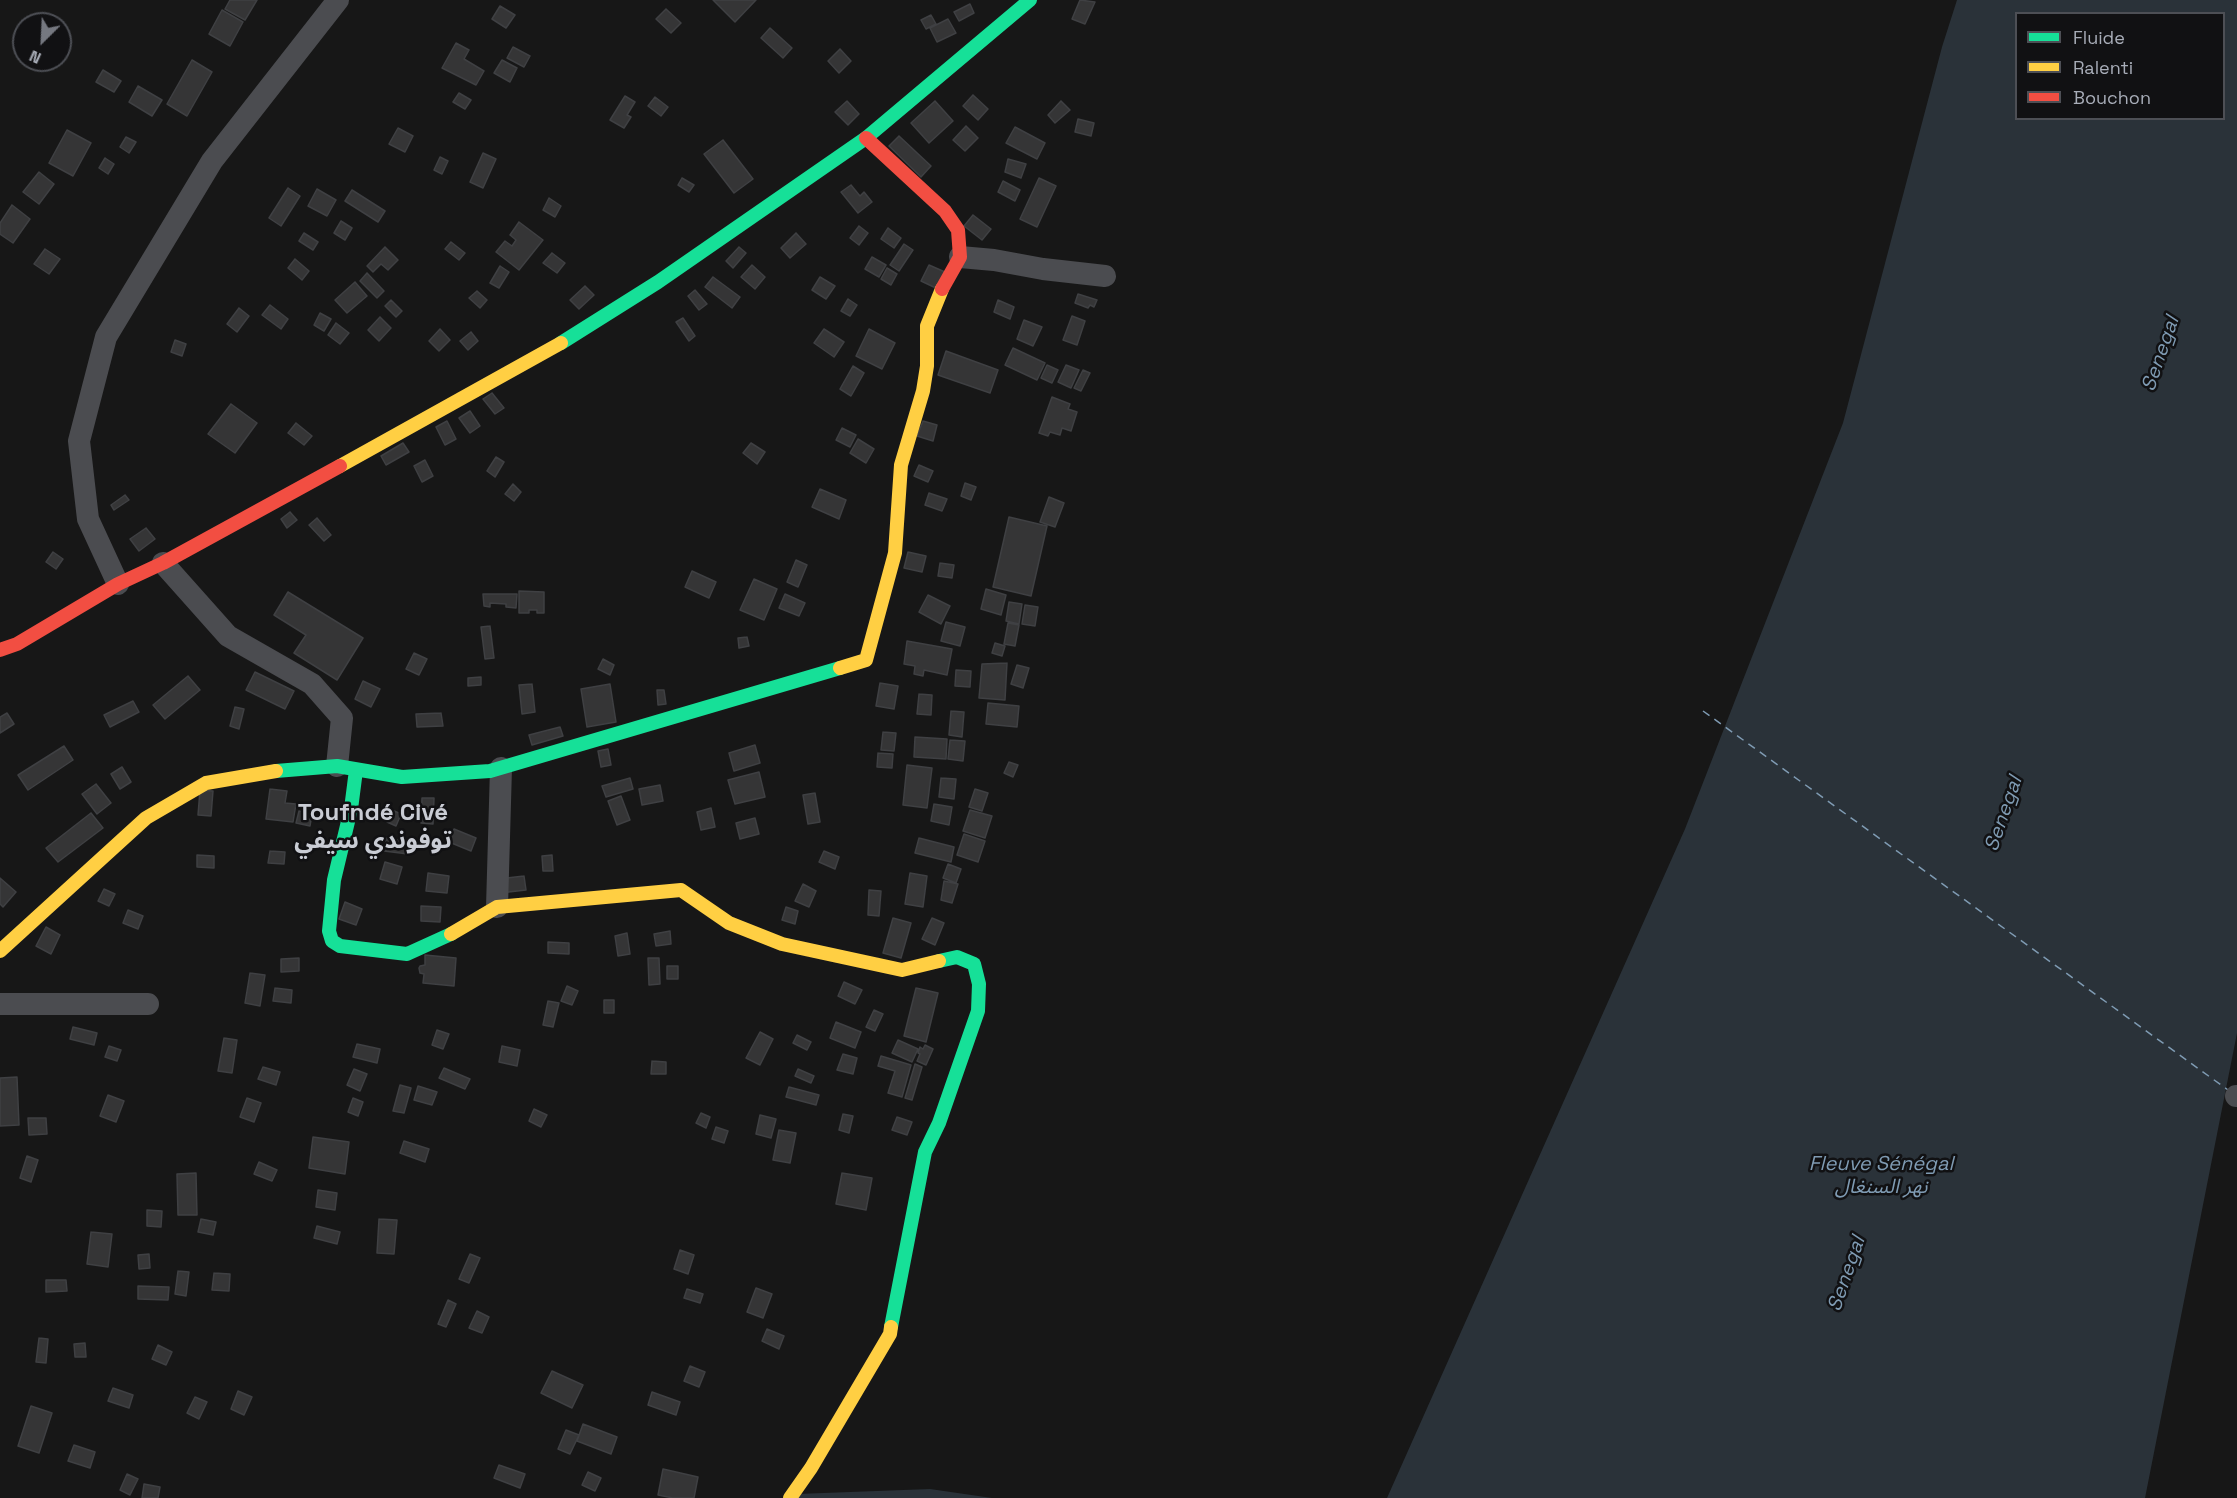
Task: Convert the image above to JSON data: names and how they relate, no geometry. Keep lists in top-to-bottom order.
{
  "districts": ["Toufndé Civé توفوندي سيفي"],
  "water": ["Senegal", "Fleuve Sénégal نهر السنغال"],
  "legend": ["Fluide", "Ralenti", "Bouchon"],
  "north": "bottom left"
}
